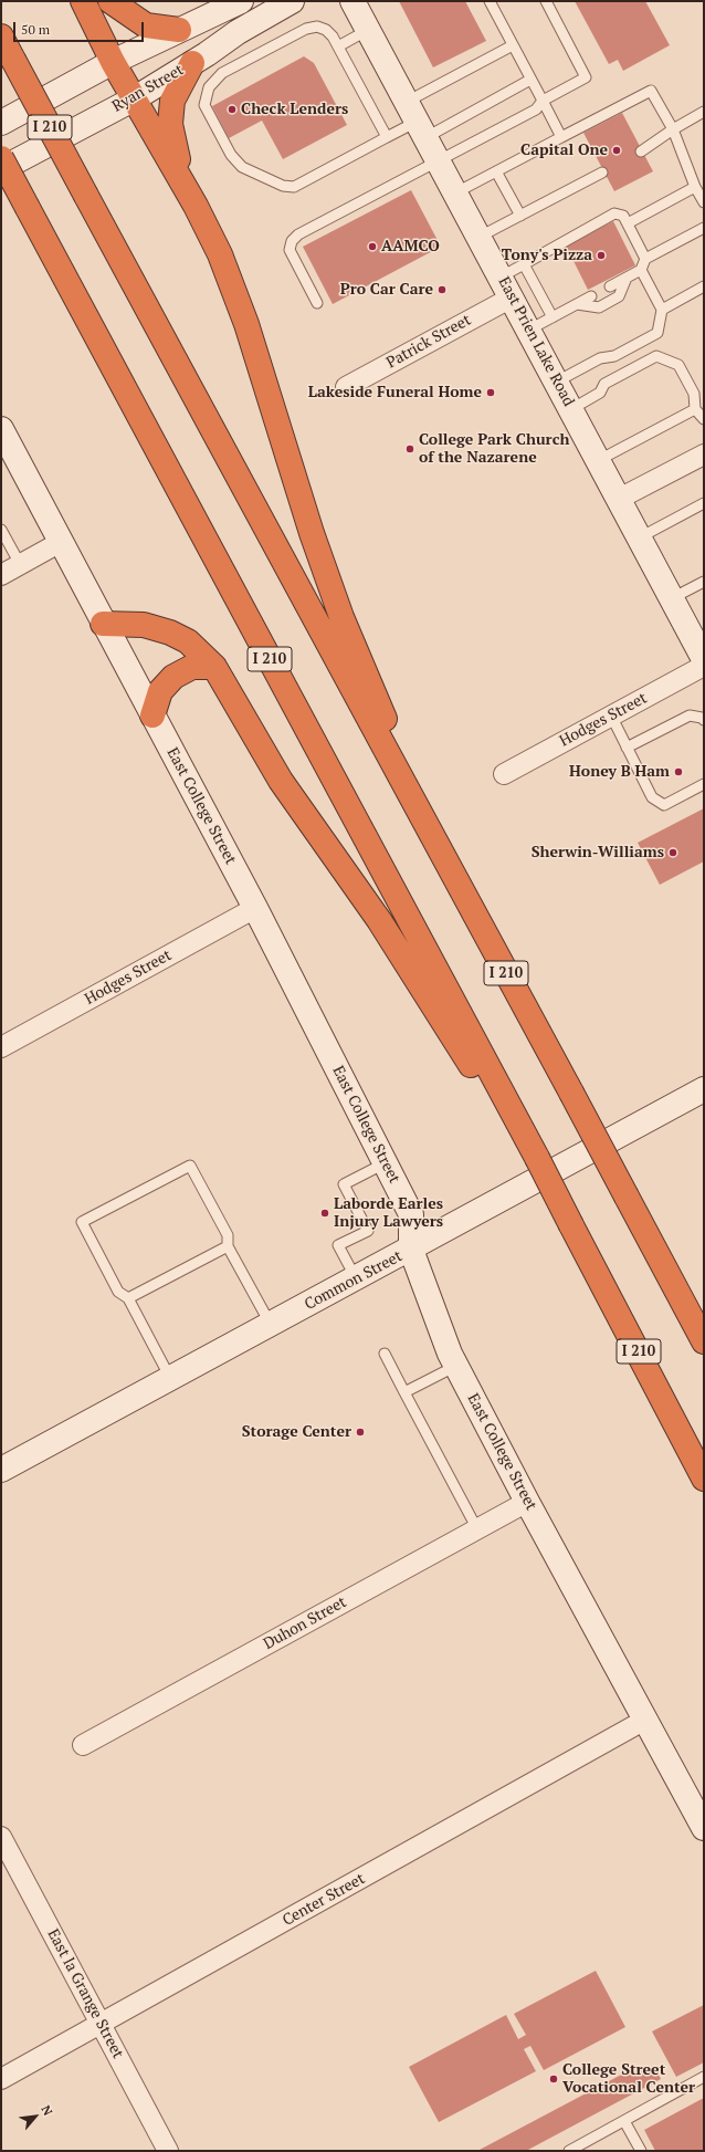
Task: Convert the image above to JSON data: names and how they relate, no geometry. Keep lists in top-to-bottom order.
{
  "streets": {
    "highway": ["I 210"],
    "main road": [
      "Ryan Street",
      "East Prien Lake Road",
      "East College Street",
      "Common Street"
    ],
    "street": [
      "Patrick Street",
      "Hodges Street",
      "Duhon Street",
      "Center Street",
      "East la Grange Street"
    ]
  },
  "crossings": [
    ["Patrick Street", "East Prien Lake Road"],
    ["Hodges Street", "East College Street"],
    ["East College Street", "Common Street"],
    ["East College Street", "Duhon Street"],
    ["East College Street", "Center Street"],
    ["Center Street", "East la Grange Street"]
  ],
  "places": [
    "Check Lenders",
    "Capital One",
    "AAMCO",
    "Tony's Pizza",
    "Pro Car Care",
    "Lakeside Funeral Home",
    "College Park Church of the Nazarene",
    "Honey B Ham",
    "Sherwin-Williams",
    "Laborde Earles Injury Lawyers",
    "Storage Center",
    "College Street Vocational Center"
  ],
  "scale_bar": "50 m",
  "north": "top right"
}
